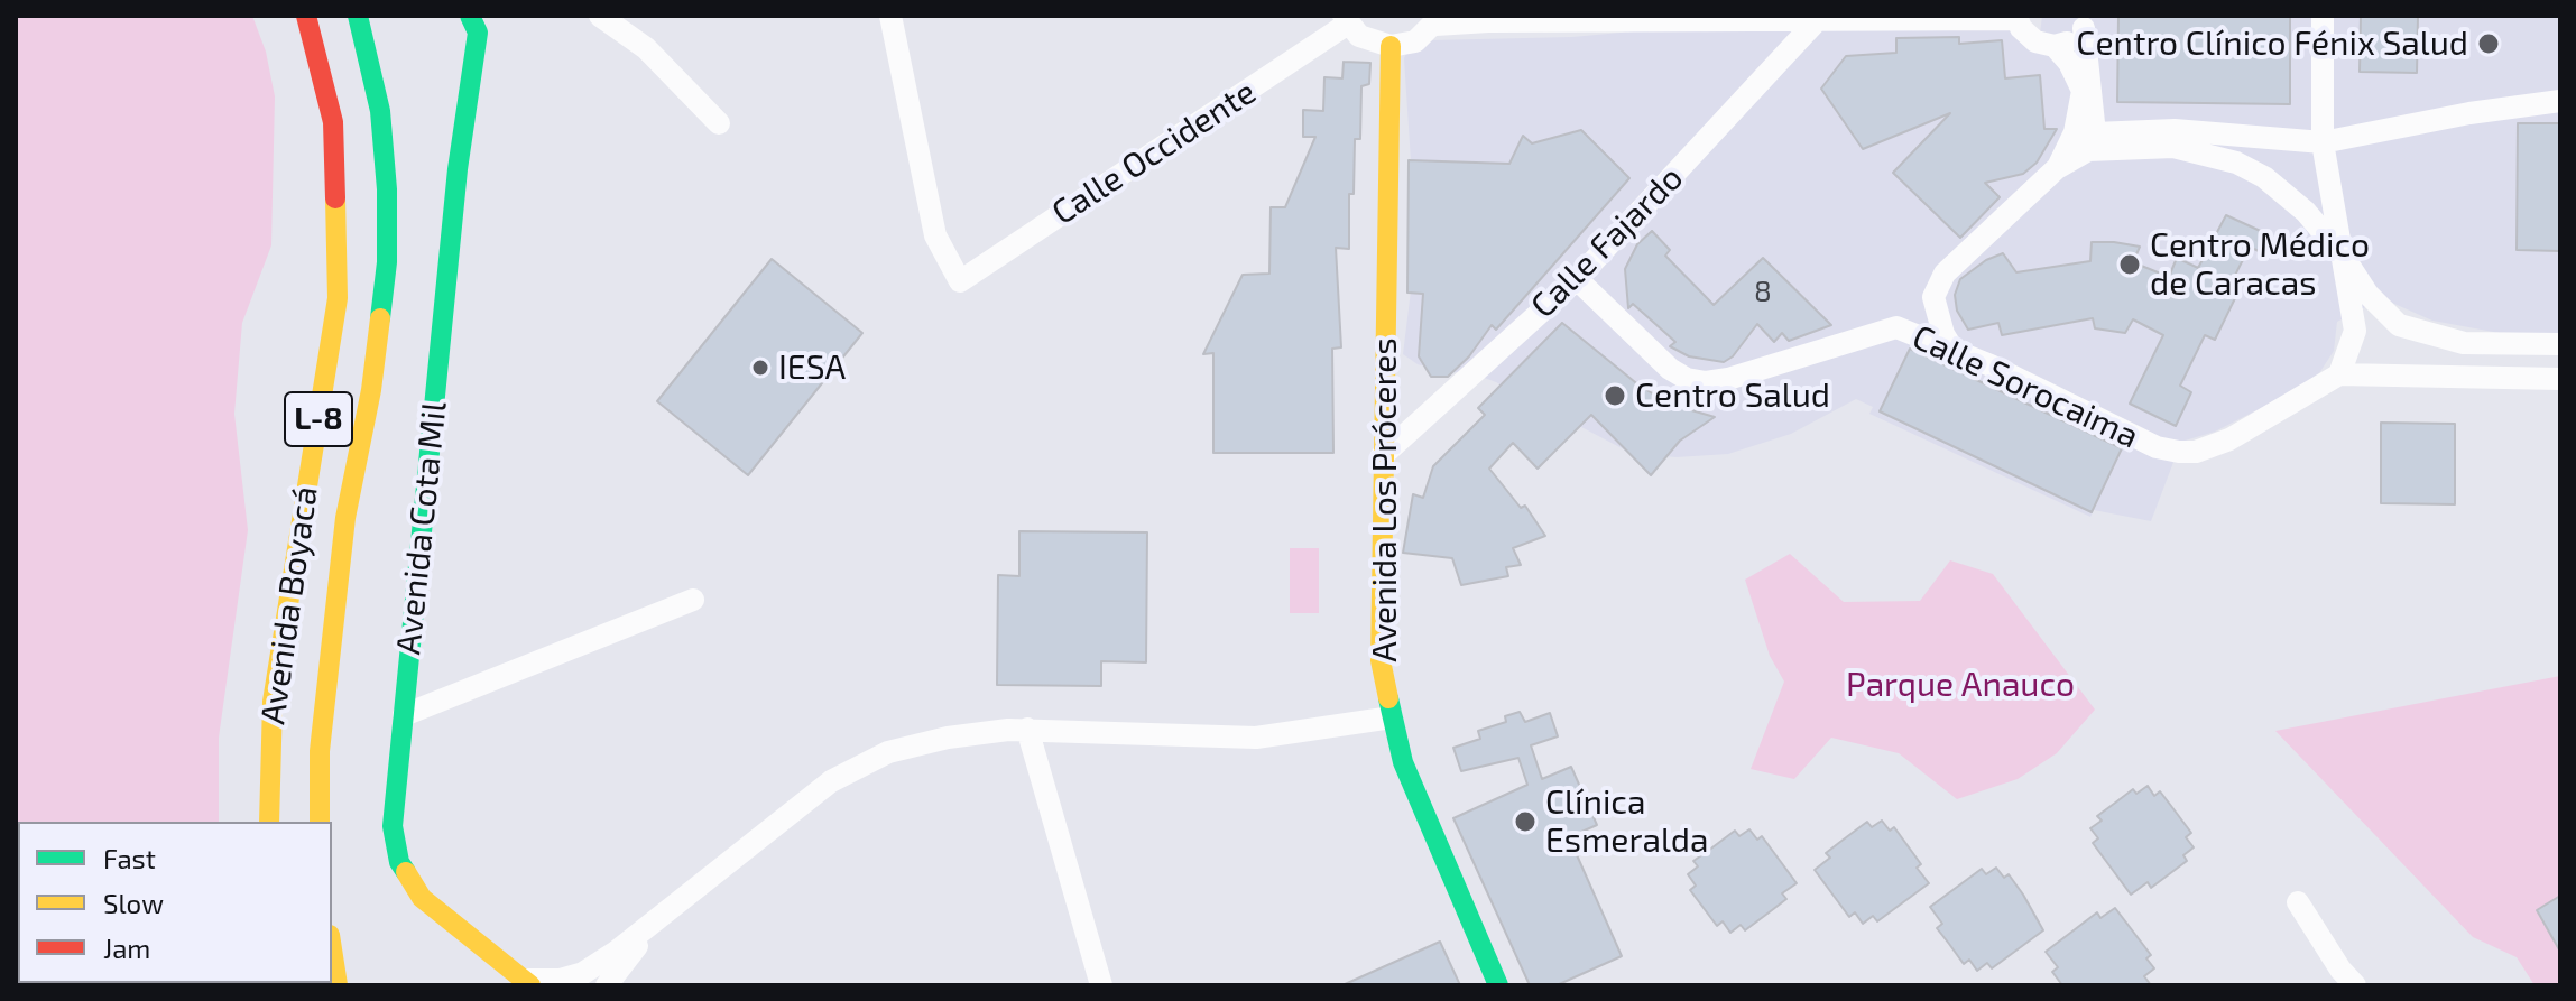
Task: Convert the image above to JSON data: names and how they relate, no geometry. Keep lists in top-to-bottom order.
{
  "streets": {
    "main road": [
      "L-8",
      "Avenida Los Próceres",
      "Avenida Cota Mil",
      "Avenida Boyacá"
    ],
    "street": ["Calle Occidente", "Calle Fajardo", "Calle Sorocaima"]
  },
  "crossings": [
    ["Calle Fajardo", "Calle Sorocaima"],
    ["Calle Fajardo", "Avenida Los Próceres"]
  ],
  "parks": ["Parque Anauco"],
  "places": [
    "Centro Clínico Fénix Salud",
    "Centro Médico de Caracas",
    "IESA",
    "Centro Salud",
    "Clínica Esmeralda"
  ],
  "house_numbers": ["8"],
  "legend": ["Fast", "Slow", "Jam"]
}
